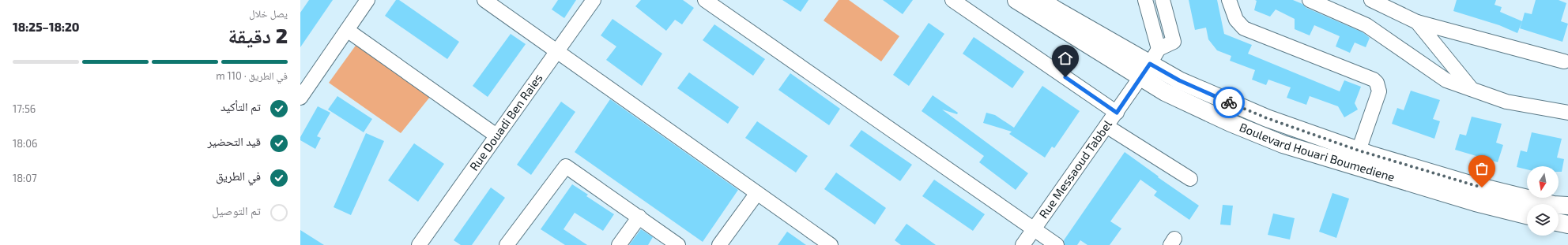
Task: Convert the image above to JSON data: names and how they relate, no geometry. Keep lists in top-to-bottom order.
{
  "streets": {
    "highway": ["Boulevard Houari Boumediene"],
    "street": ["Rue Douadi Ben Raies", "Rue Messaoud Tabbel"]
  },
  "crossings": [
    ["Boulevard Houari Boumediene", "Rue Messaoud Tabbel"]
  ],
  "north": "bottom",
  "page": {
    "heading": ["2 دقيقة", "يصل خلال", "18:20–18:25"],
    "bar": "في الطريق · 110 m",
    "list": [
      ["تم التأكيد", "17:56"],
      ["قيد التحضير", "18:06"],
      ["في الطريق", "18:07"],
      "تم التوصيل"
    ]
  }
}
